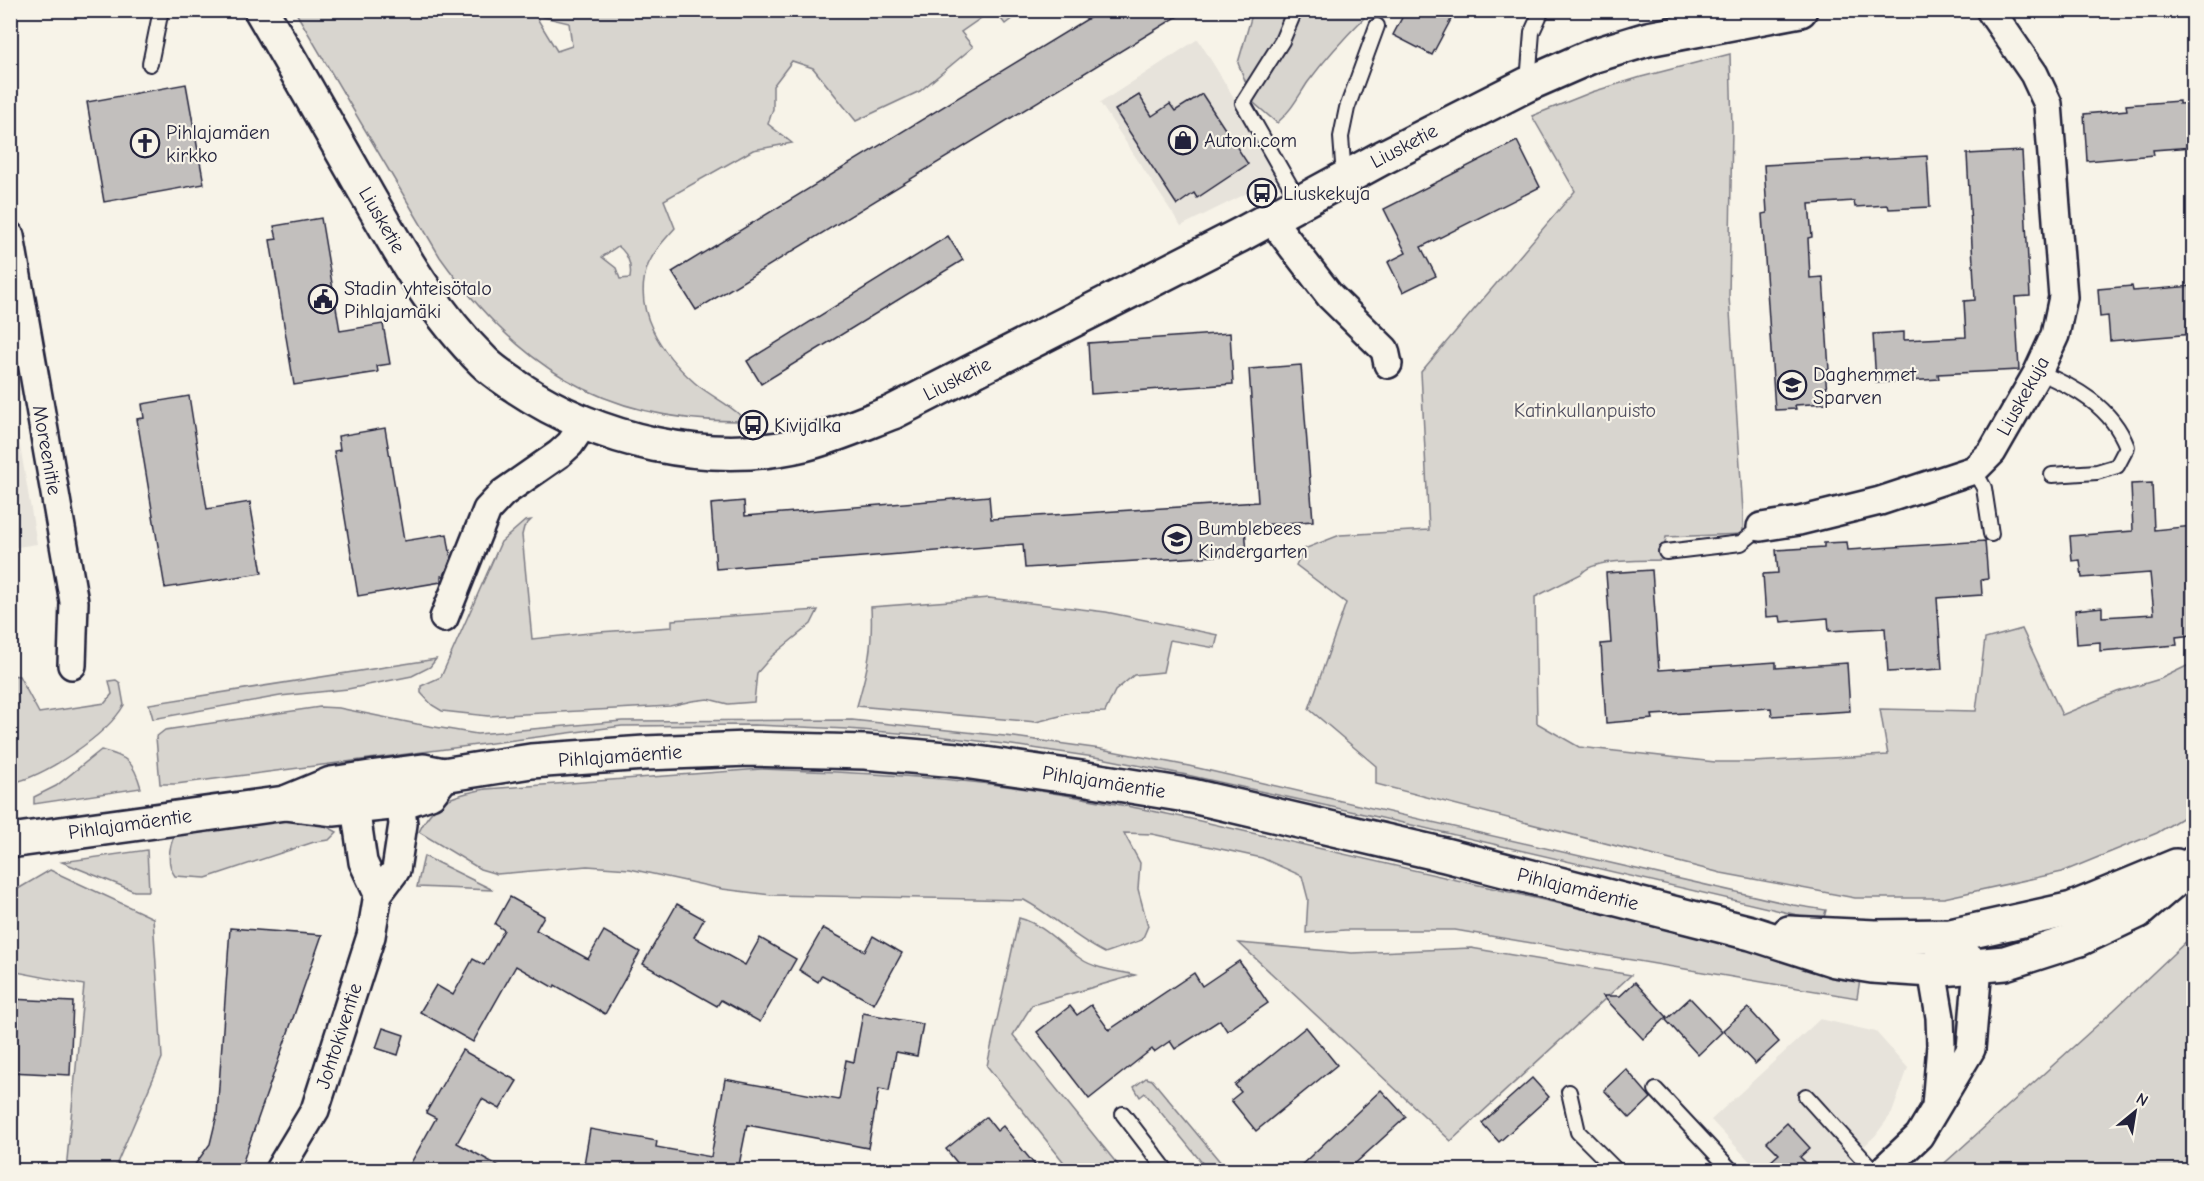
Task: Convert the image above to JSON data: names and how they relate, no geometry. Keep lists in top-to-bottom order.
{
  "streets": {
    "main road": ["Liusketie", "Pihlajamäentie"],
    "street": ["Liuskekuja", "Moreenitie", "Johtokiventie"]
  },
  "crossings": [
    ["Pihlajamäentie", "Johtokiventie"]
  ],
  "parks": ["Katinkullanpuisto"],
  "places": {
    "shop": ["Autoni.com"],
    "church": ["Pihlajamäen kirkko"],
    "bus stop": ["Liuskekuja", "Kivijalka"],
    "public building": ["Stadin yhteisötalo Pihlajamäki"],
    "school or university": ["Daghemmet Sparven", "Bumblebees Kindergarten"]
  },
  "north": "top right"
}
